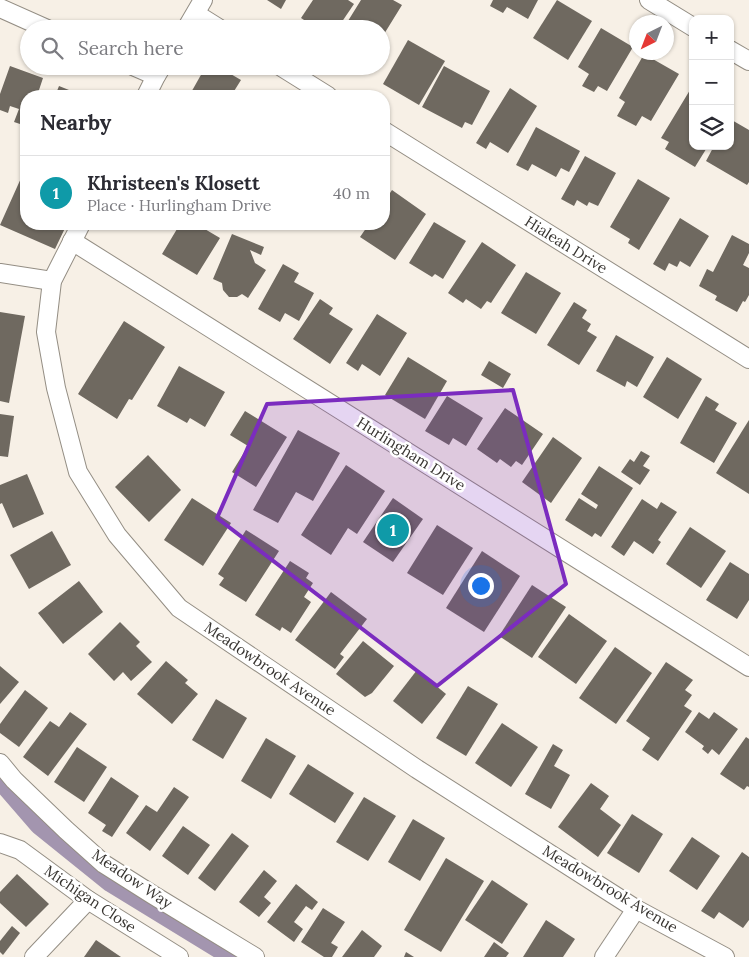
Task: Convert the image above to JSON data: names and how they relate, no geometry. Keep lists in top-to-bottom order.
{
  "streets": {
    "street": [
      "Hialeah Drive",
      "Hurlingham Drive",
      "Meadowbrook Avenue",
      "Meadow Way",
      "Michigan Close"
    ]
  },
  "crossings": [
    ["Hurlingham Drive", "Meadowbrook Avenue"]
  ],
  "north": "bottom left",
  "page": {
    "map_buttons": ["+", "−"],
    "search": "Search here",
    "heading": "Nearby",
    "list": [
      {
        "mark": "1",
        "name": "Khristeen's Klosett",
        "note": "Place · Hurlingham Drive",
        "value": "40 m"
      }
    ],
    "pins": "1"
  }
}
